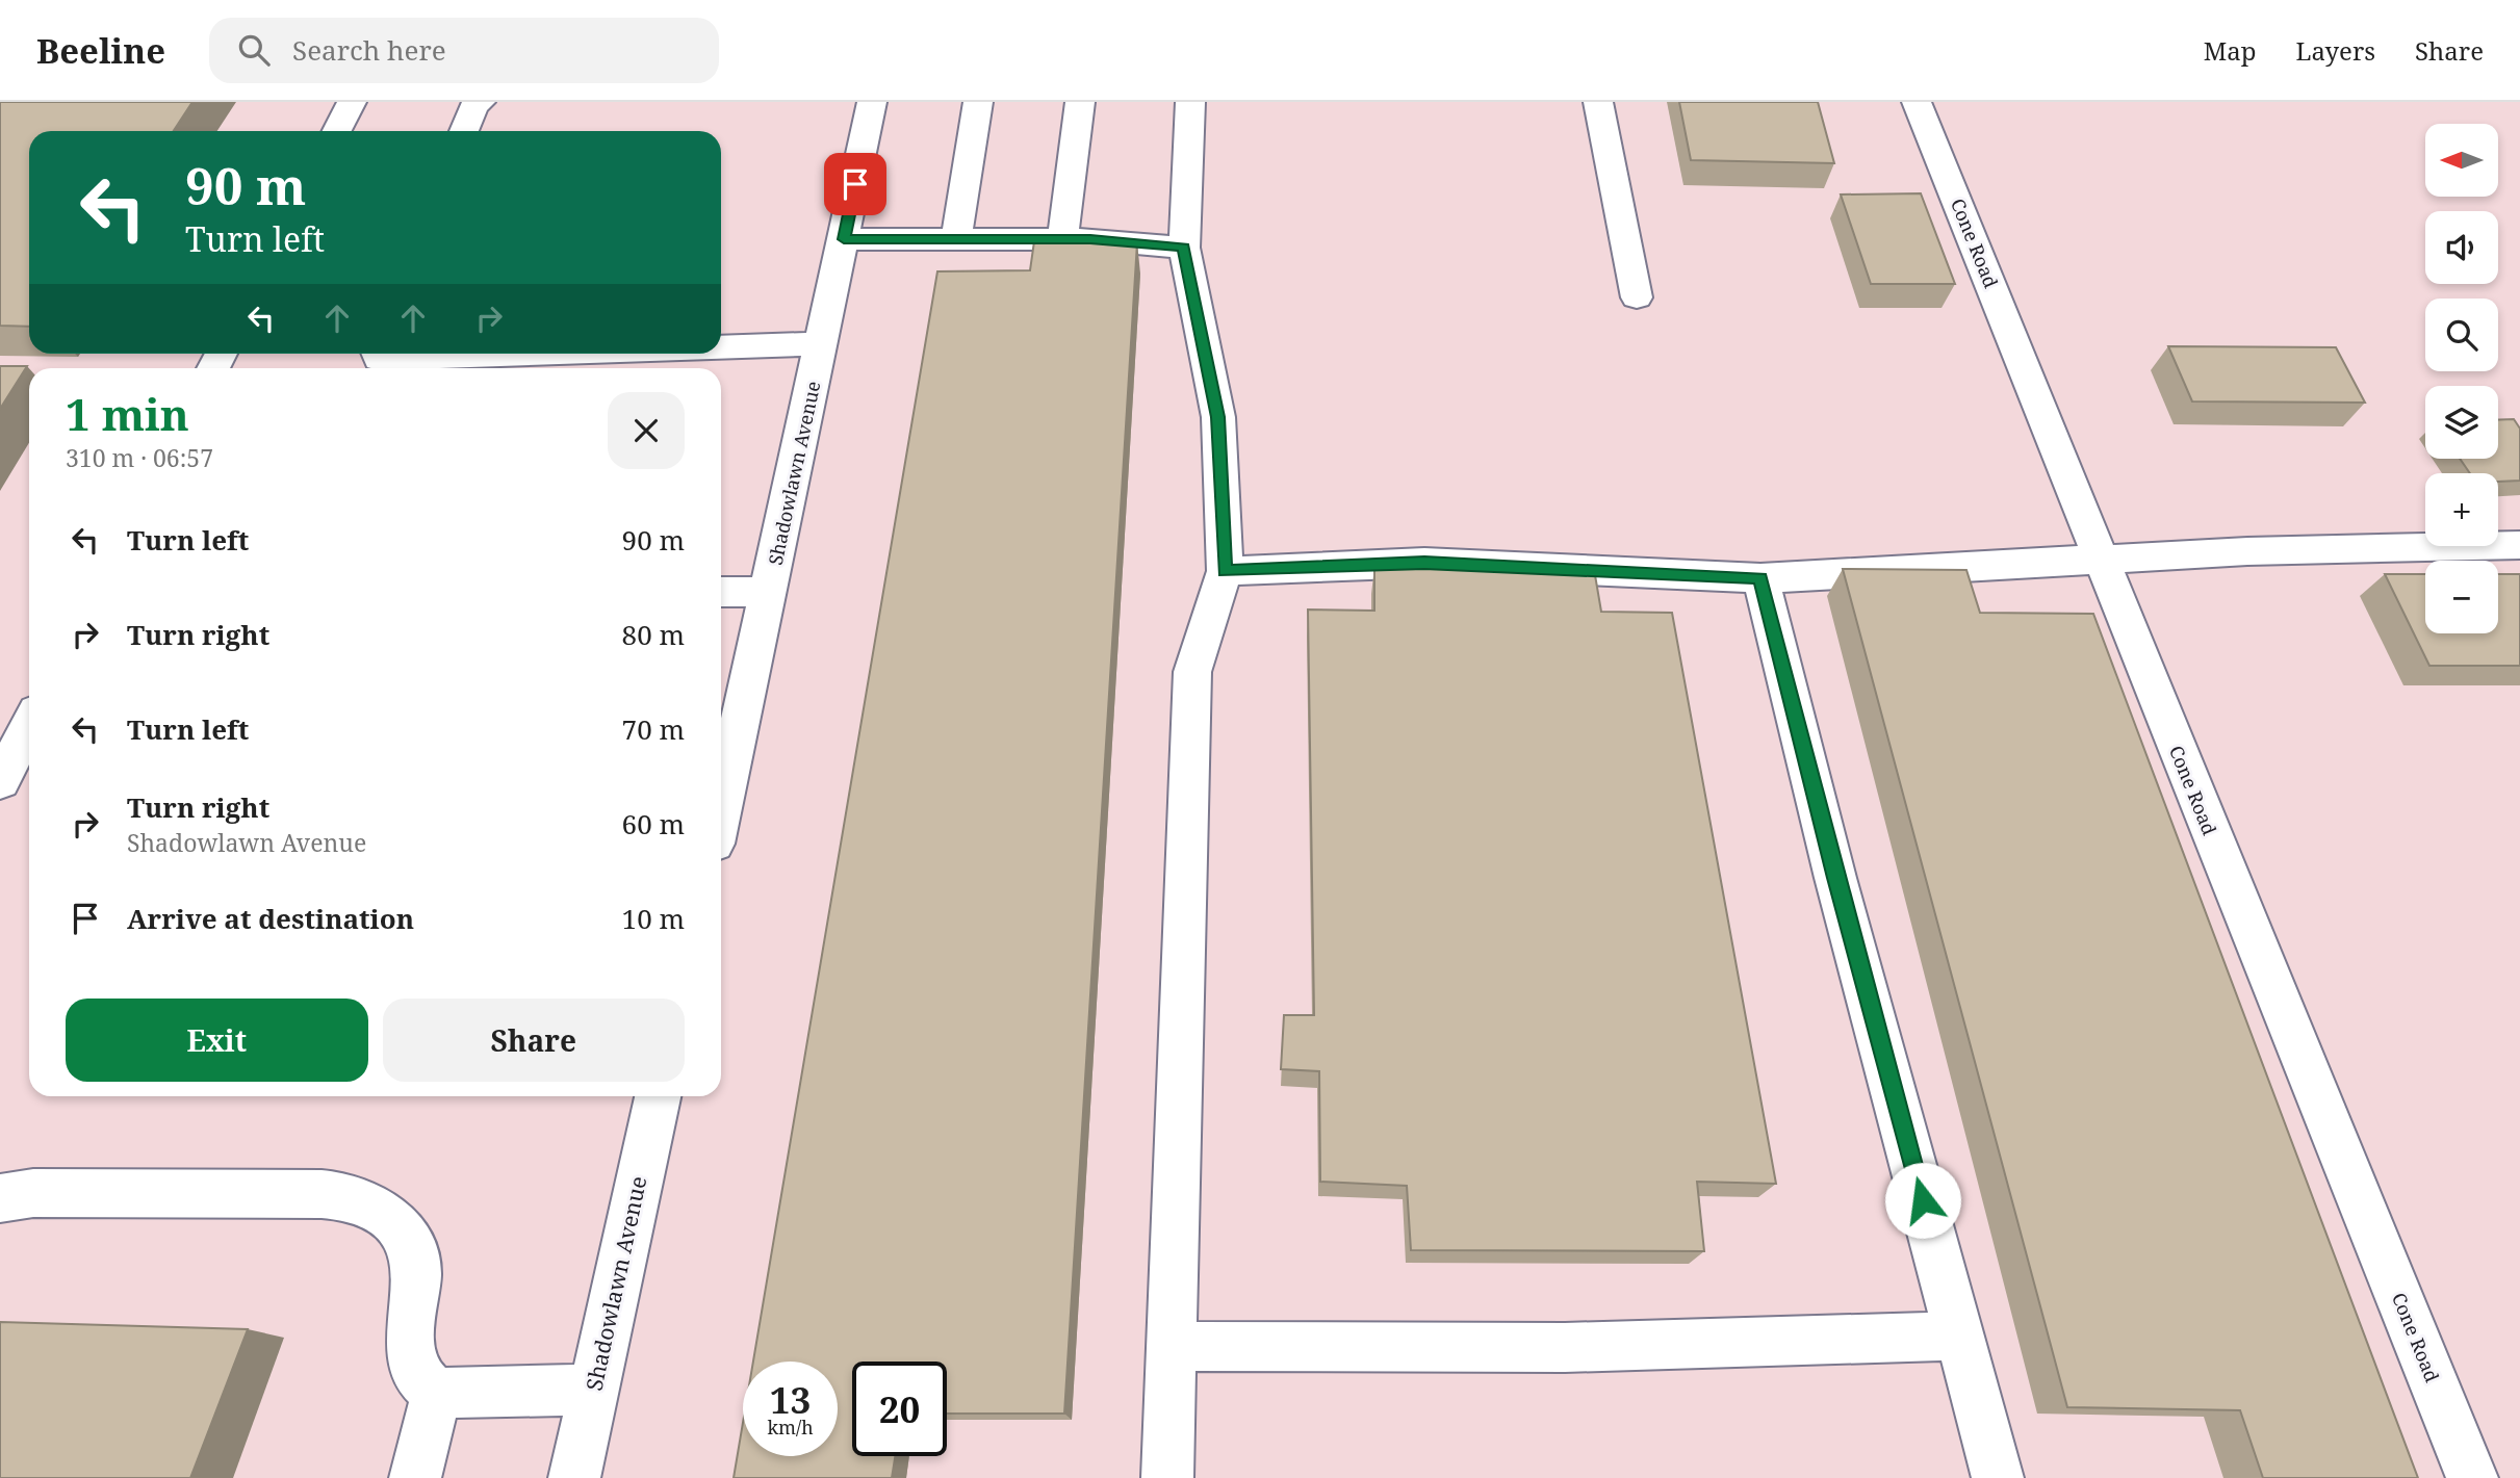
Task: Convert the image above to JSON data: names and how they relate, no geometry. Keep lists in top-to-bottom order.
{
  "streets": {
    "street": ["Cone Road", "Shadowlawn Avenue"]
  },
  "north": "left",
  "page": {
    "header": "Beeline",
    "search": "Search here",
    "nav": ["Map", "Layers", "Share"],
    "map_buttons": ["+", "−"],
    "turn": ["90 m", "Turn left"],
    "heading": ["1 min", "310 m · 06:57"],
    "list": [
      {
        "name": "Turn left",
        "value": "90 m"
      },
      {
        "name": "Turn right",
        "value": "80 m"
      },
      {
        "name": "Turn left",
        "value": "70 m"
      },
      {
        "name": "Turn right",
        "note": "Shadowlawn Avenue",
        "value": "60 m"
      },
      {
        "name": "Arrive at destination",
        "value": "10 m"
      }
    ],
    "buttons": ["Exit", "Share"],
    "speed": "13 km/h",
    "limit": "20"
  }
}
